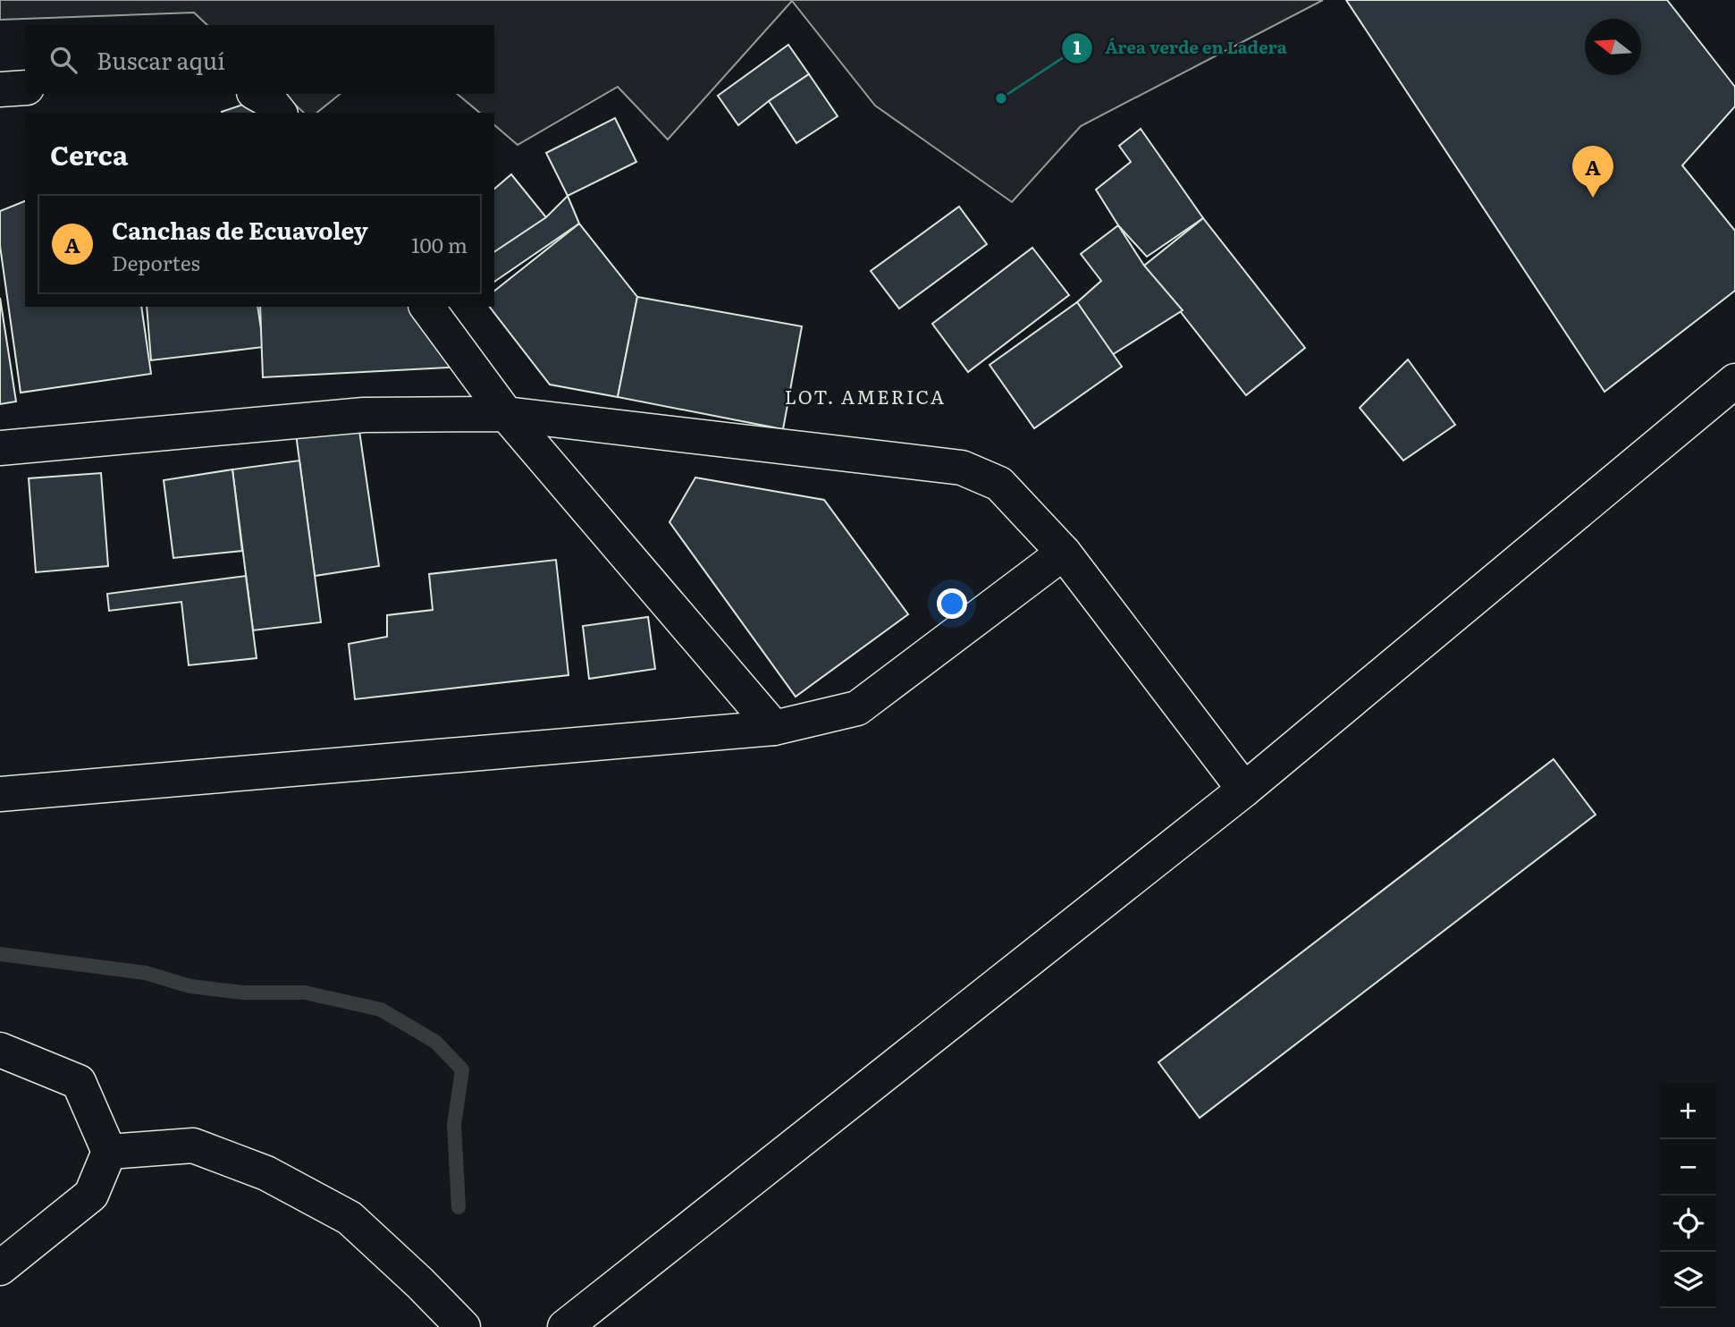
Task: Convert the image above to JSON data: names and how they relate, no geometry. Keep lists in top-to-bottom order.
{
  "districts": ["LOT. AMERICA"],
  "places": ["Área verde en Ladera"],
  "north": "left",
  "page": {
    "search": "Buscar aquí",
    "heading": "Cerca",
    "pins": "A",
    "list": [
      {
        "mark": "A",
        "name": "Canchas de Ecuavoley",
        "note": "Deportes",
        "value": "100 m"
      }
    ],
    "map_buttons": ["+", "−"]
  }
}
